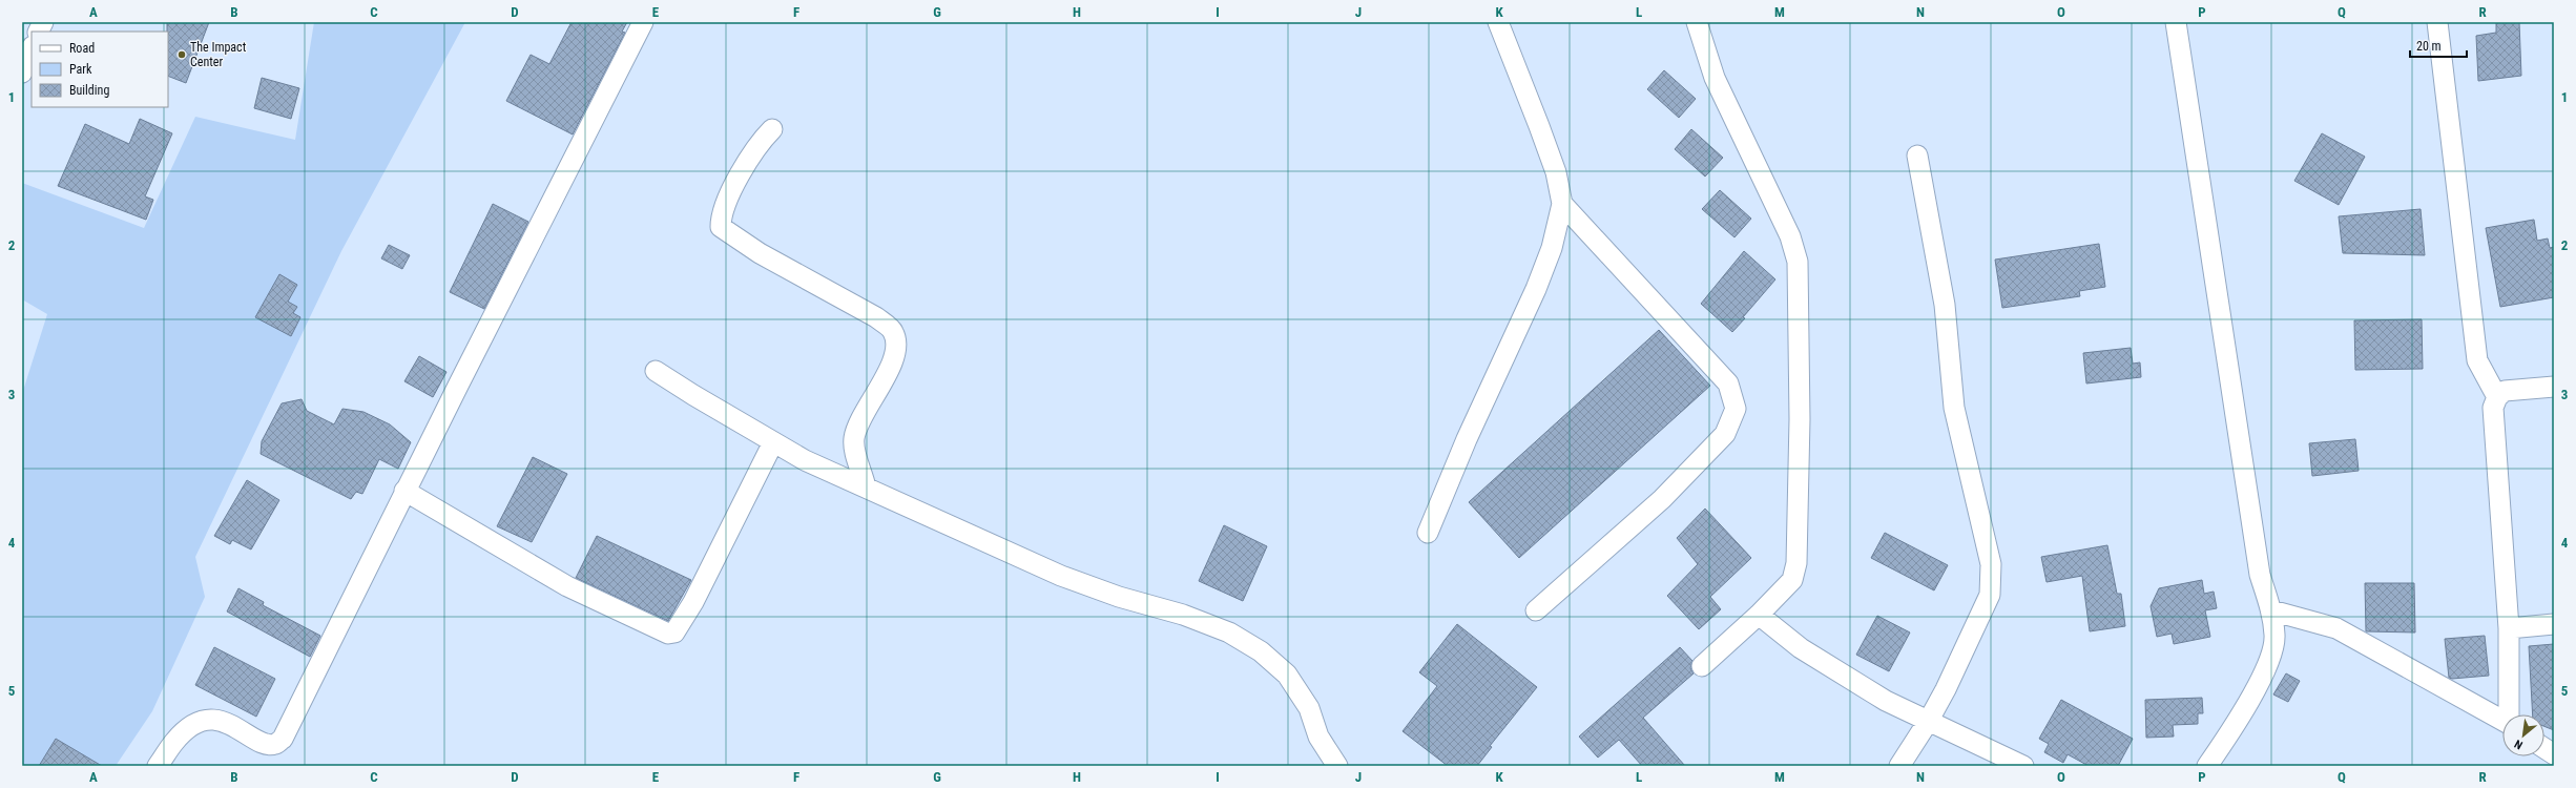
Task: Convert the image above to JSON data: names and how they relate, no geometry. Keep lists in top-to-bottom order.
{
  "places": ["The Impact Center"],
  "legend": ["Road", "Park", "Building"],
  "scale_bar": "20 m",
  "north": "bottom left",
  "grid": {
    "columns": [
      "A",
      "B",
      "C",
      "D",
      "E",
      "F",
      "G",
      "H",
      "I",
      "J",
      "K",
      "L",
      "M",
      "N",
      "O",
      "P",
      "Q",
      "R"
    ],
    "rows": [
      "1",
      "2",
      "3",
      "4",
      "5"
    ]
  }
}
